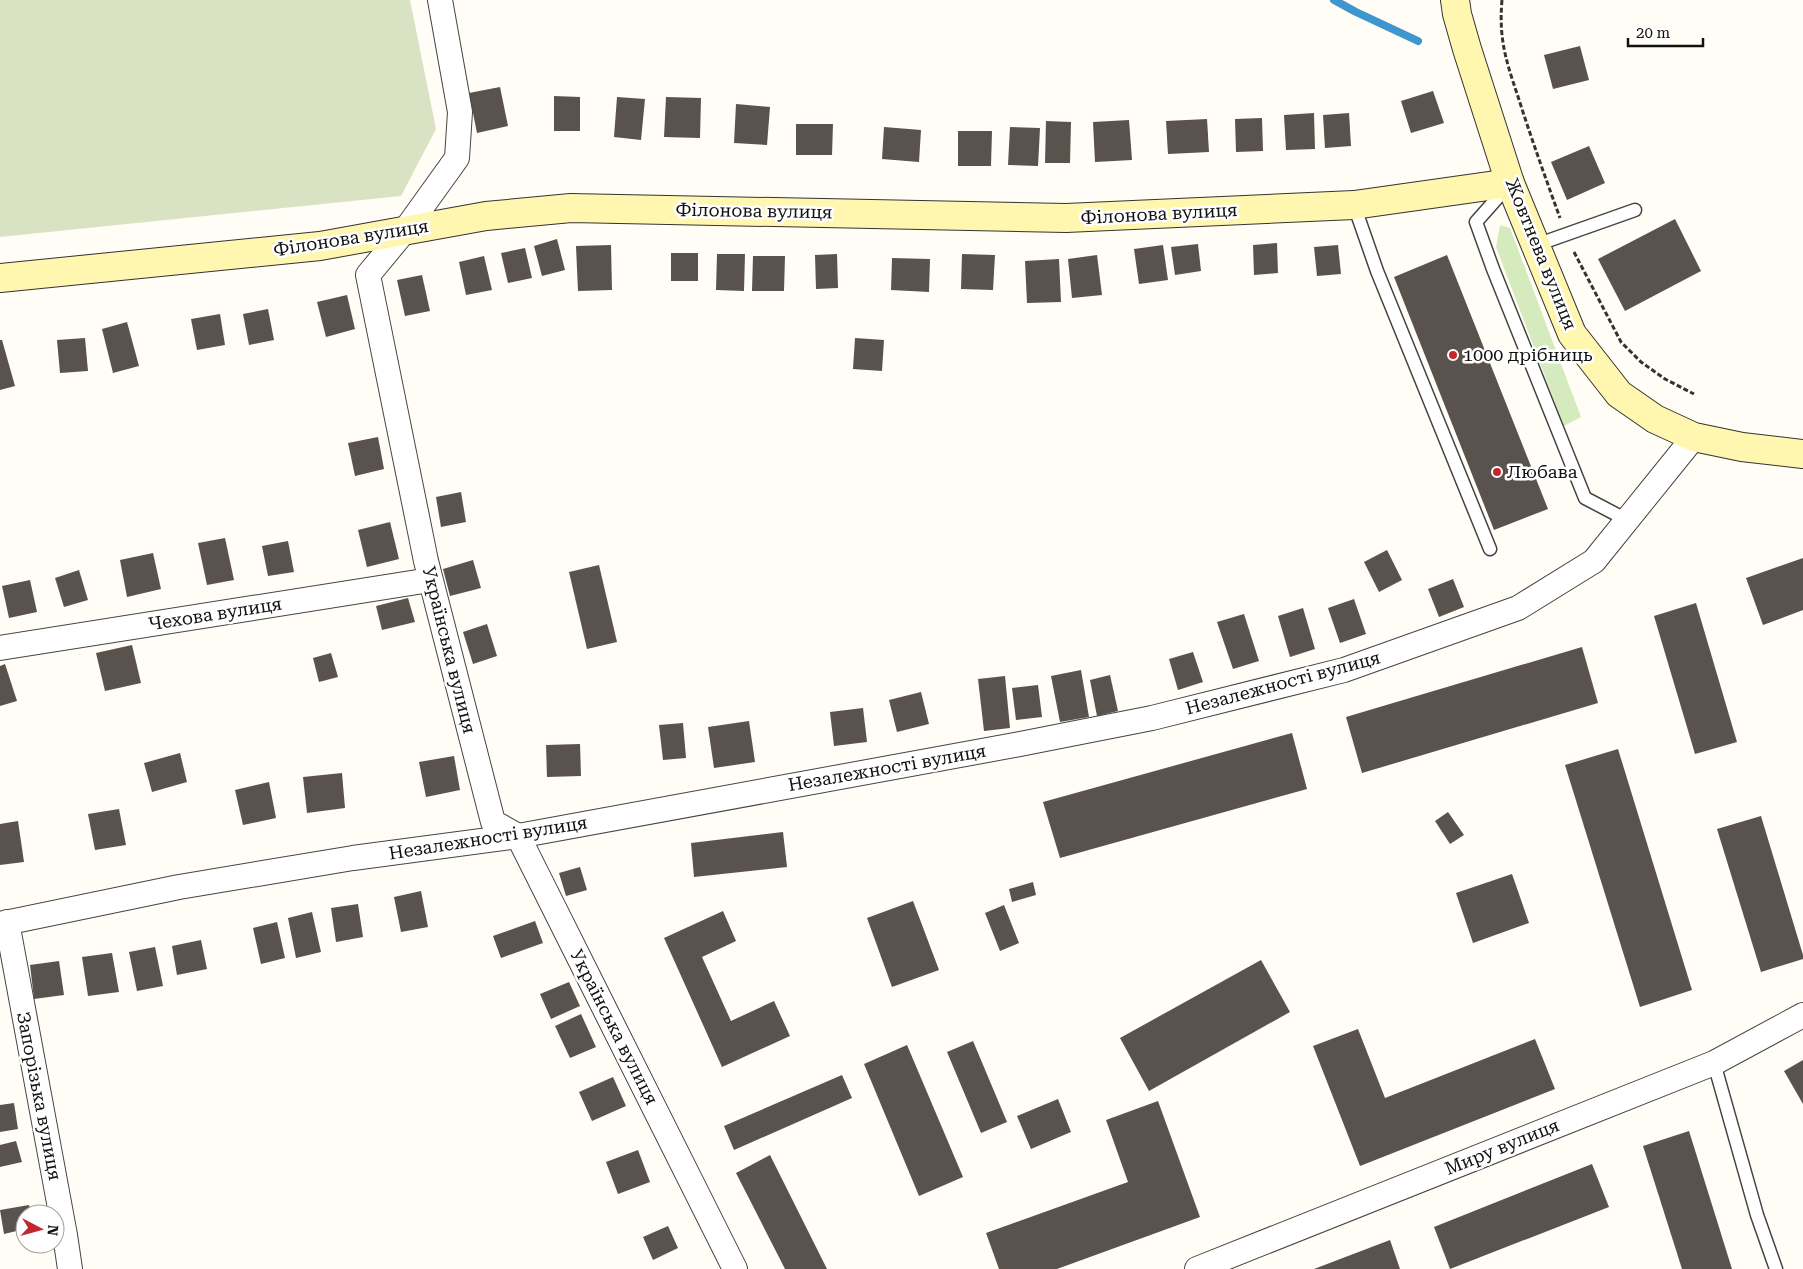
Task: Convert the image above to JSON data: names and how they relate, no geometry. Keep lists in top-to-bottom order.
{
  "streets": {
    "street": [
      "Філонова вулиця",
      "Жовтнева вулиця",
      "Чехова вулиця",
      "Українська вулиця",
      "Незалежності вулиця",
      "Запорізька вулиця",
      "Миру вулиця"
    ]
  },
  "crossings": [
    ["Філонова вулиця", "Жовтнева вулиця"],
    ["Філонова вулиця", "Українська вулиця"],
    ["Жовтнева вулиця", "Незалежності вулиця"],
    ["Чехова вулиця", "Українська вулиця"],
    ["Українська вулиця", "Незалежності вулиця"],
    ["Незалежності вулиця", "Запорізька вулиця"]
  ],
  "places": ["1000 дрібниць", "Любава"],
  "scale_bar": "20 m",
  "north": "right"
}
